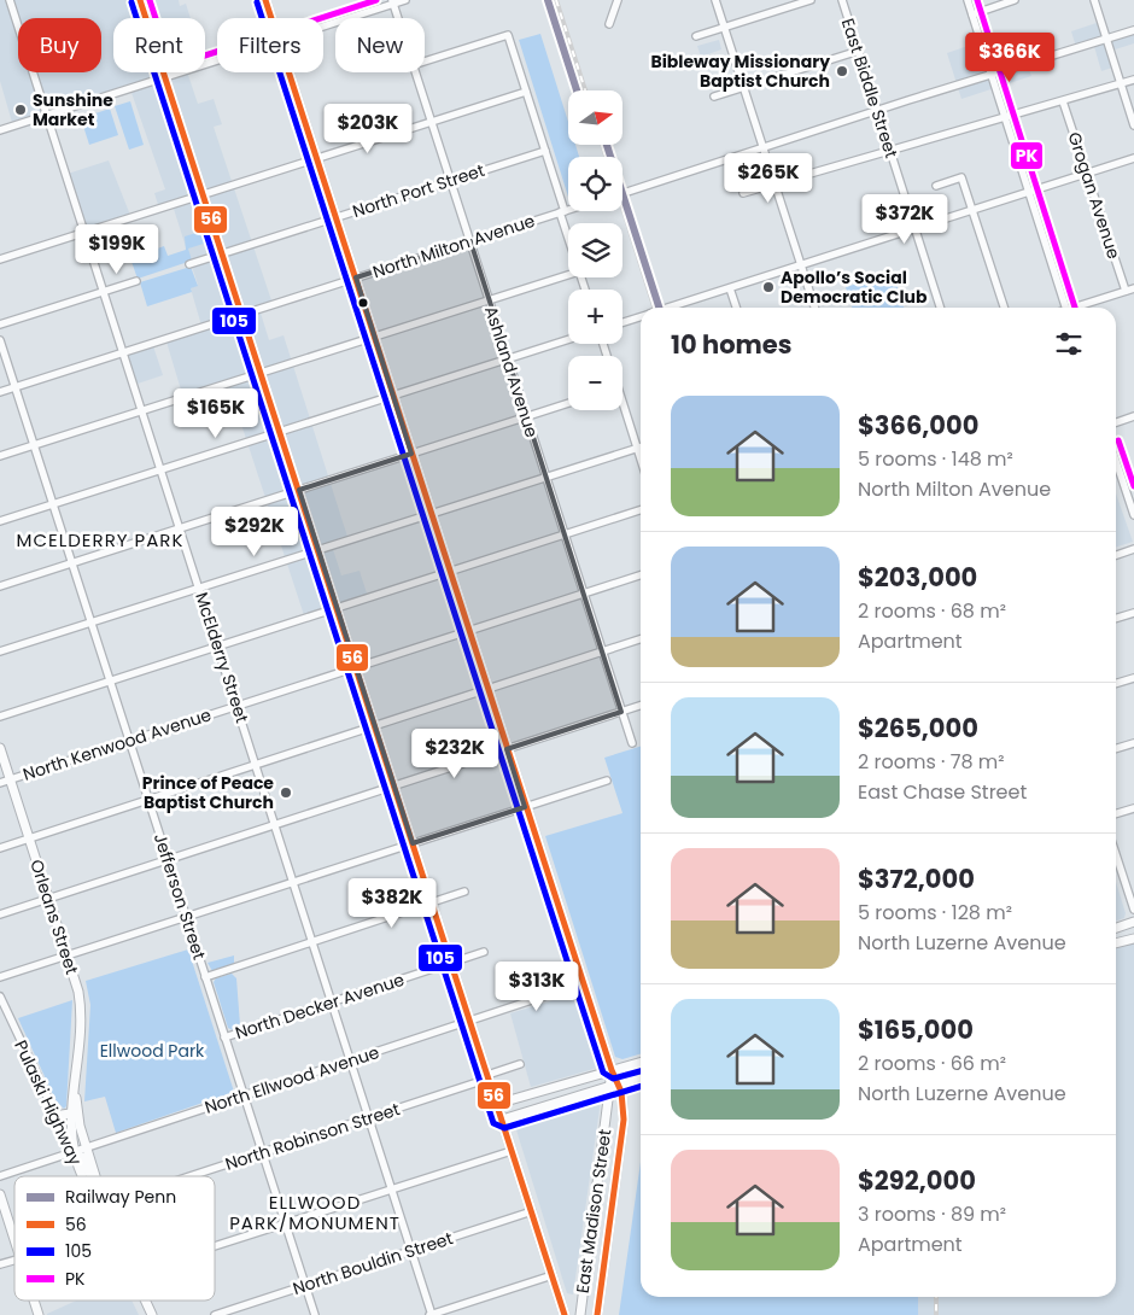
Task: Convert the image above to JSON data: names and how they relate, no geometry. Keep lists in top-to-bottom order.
{
  "streets": {
    "main road": ["Orleans Street", "Pulaski Highway", "East Madison Street"],
    "street": [
      "East Biddle Street",
      "North Port Street",
      "Grogan Avenue",
      "North Milton Avenue",
      "Ashland Avenue",
      "McElderry Street",
      "North Kenwood Avenue",
      "Jefferson Street",
      "North Decker Avenue",
      "North Ellwood Avenue",
      "North Robinson Street",
      "North Bouldin Street"
    ]
  },
  "crossings": [
    ["North Port Street", "Ashland Avenue"],
    ["North Port Street", "East Madison Street"],
    ["North Milton Avenue", "Ashland Avenue"],
    ["North Milton Avenue", "McElderry Street"],
    ["North Milton Avenue", "Jefferson Street"],
    ["North Milton Avenue", "East Madison Street"],
    ["Ashland Avenue", "North Kenwood Avenue"],
    ["McElderry Street", "North Kenwood Avenue"],
    ["McElderry Street", "North Decker Avenue"],
    ["McElderry Street", "North Ellwood Avenue"],
    ["McElderry Street", "North Robinson Street"],
    ["McElderry Street", "North Bouldin Street"],
    ["North Kenwood Avenue", "Jefferson Street"],
    ["North Kenwood Avenue", "Orleans Street"],
    ["North Kenwood Avenue", "East Madison Street"],
    ["Jefferson Street", "North Decker Avenue"],
    ["Jefferson Street", "North Ellwood Avenue"],
    ["Jefferson Street", "North Robinson Street"],
    ["Jefferson Street", "North Bouldin Street"],
    ["Orleans Street", "North Ellwood Avenue"],
    ["Orleans Street", "Pulaski Highway"],
    ["North Ellwood Avenue", "Pulaski Highway"],
    ["North Ellwood Avenue", "East Madison Street"]
  ],
  "districts": ["MCELDERRY PARK", "ELLWOOD PARK/MONUMENT"],
  "parks": ["Ellwood Park"],
  "places": [
    "Bibleway Missionary Baptist Church",
    "Sunshine Market",
    "Apollo’s Social Democratic Club",
    "Prince of Peace Baptist Church"
  ],
  "lines": [
    "rail line Penn",
    "transit line 56",
    "transit line PK",
    "transit line 105"
  ],
  "legend": [
    "Railway Penn",
    "56",
    "105",
    "PK"
  ],
  "north": "right",
  "page": {
    "chip": [
      "Buy",
      "Rent",
      "Filters",
      "New"
    ],
    "price": [
      "$366K",
      "$203K",
      "$265K",
      "$372K",
      "$199K",
      "$165K",
      "$292K",
      "$232K",
      "$382K",
      "$313K"
    ],
    "map_buttons": ["+", "−"],
    "heading": "10 homes",
    "list": [
      {
        "name": "$366,000",
        "note": "5 rooms · 148 m² · North Milton Avenue"
      },
      {
        "name": "$203,000",
        "note": "2 rooms · 68 m² · Apartment"
      },
      {
        "name": "$265,000",
        "note": "2 rooms · 78 m² · East Chase Street"
      },
      {
        "name": "$372,000",
        "note": "5 rooms · 128 m² · North Luzerne Avenue"
      },
      {
        "name": "$165,000",
        "note": "2 rooms · 66 m² · North Luzerne Avenue"
      },
      {
        "name": "$292,000",
        "note": "3 rooms · 89 m² · Apartment"
      }
    ]
  }
}
